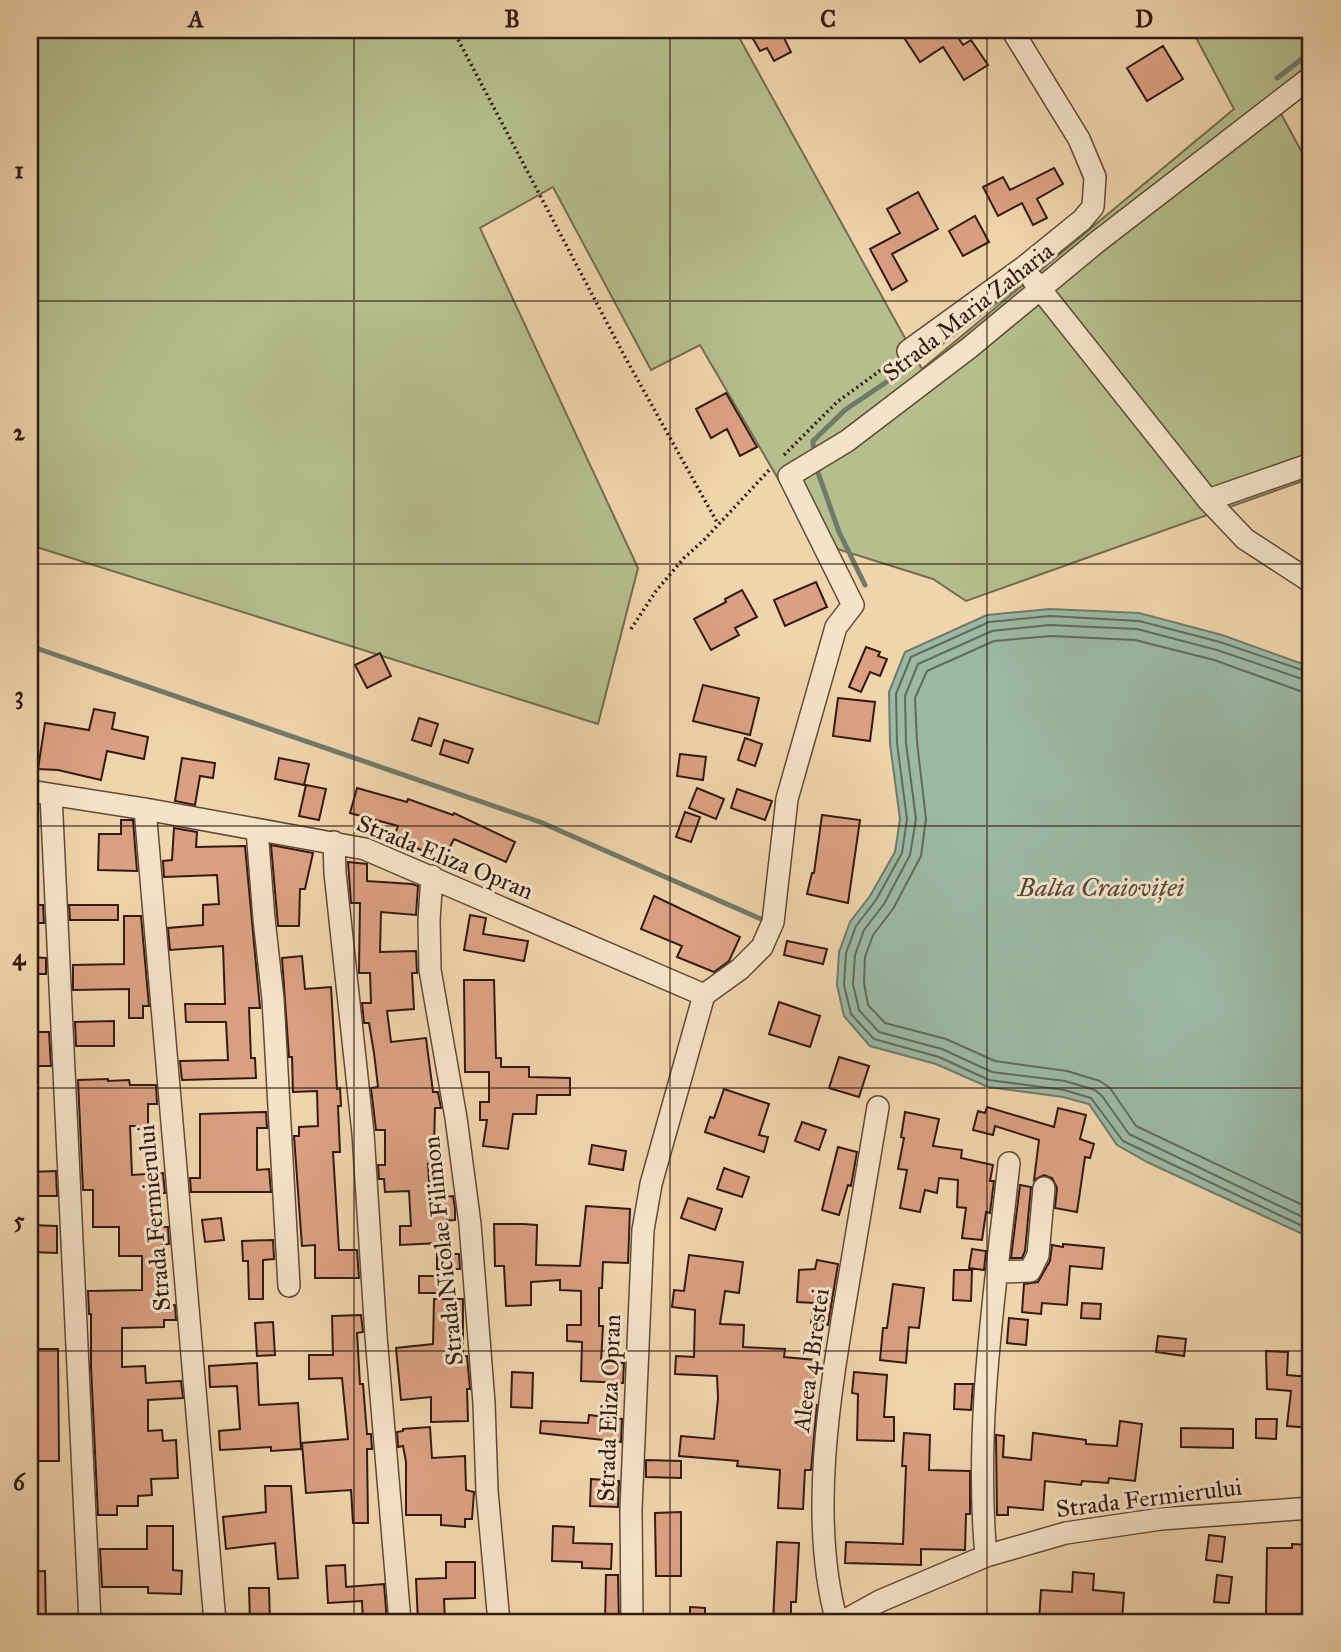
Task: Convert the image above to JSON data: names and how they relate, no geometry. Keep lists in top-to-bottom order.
{
  "streets": {
    "street": [
      "Strada Maria Zaharia",
      "Strada Eliza Opran",
      "Strada Fermierului",
      "Strada Nicolae Filimon",
      "Aleea 4 Brestei"
    ]
  },
  "crossings": [
    ["Strada Maria Zaharia", "Strada Eliza Opran"],
    ["Strada Eliza Opran", "Strada Fermierului"],
    ["Strada Eliza Opran", "Strada Nicolae Filimon"],
    ["Strada Fermierului", "Aleea 4 Brestei"]
  ],
  "water": ["Balta Craioviței"],
  "grid": {
    "columns": [
      "A",
      "B",
      "C",
      "D"
    ],
    "rows": [
      "1",
      "2",
      "3",
      "4",
      "5",
      "6"
    ]
  }
}
